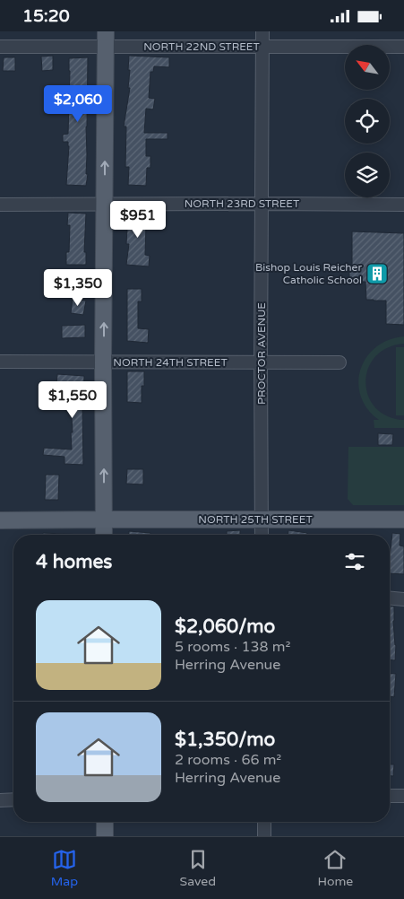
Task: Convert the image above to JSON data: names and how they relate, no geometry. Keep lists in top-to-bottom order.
{
  "streets": {
    "main road": ["NORTH 25TH STREET"],
    "street": [
      "NORTH 22ND STREET",
      "NORTH 23RD STREET",
      "PROCTOR AVENUE",
      "NORTH 24TH STREET"
    ]
  },
  "crossings": [
    ["NORTH 22ND STREET", "PROCTOR AVENUE"],
    ["NORTH 23RD STREET", "PROCTOR AVENUE"],
    ["PROCTOR AVENUE", "NORTH 24TH STREET"],
    ["PROCTOR AVENUE", "NORTH 25TH STREET"]
  ],
  "places": {
    "building": ["Bishop Louis Reicher Catholic School"]
  },
  "north": "top left",
  "page": {
    "status": "15:20",
    "price": [
      "$2,060",
      "$951",
      "$1,350",
      "$1,550"
    ],
    "heading": "4 homes",
    "list": [
      {
        "name": "$2,060/mo",
        "note": "5 rooms · 138 m² · Herring Avenue"
      },
      {
        "name": "$1,350/mo",
        "note": "2 rooms · 66 m² · Herring Avenue"
      }
    ],
    "tabs": ["Map", "Saved", "Home"]
  }
}
